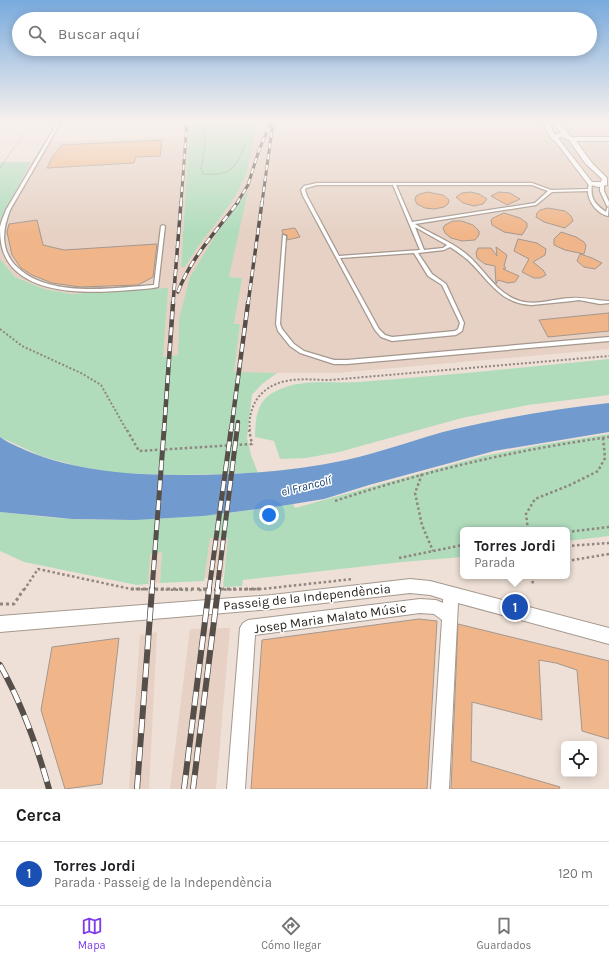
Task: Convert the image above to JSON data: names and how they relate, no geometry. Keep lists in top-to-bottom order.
{
  "streets": {
    "street": ["Passeig de la Independència", "Josep Maria Malato Músic"]
  },
  "water": ["el Francolí"],
  "page": {
    "search": "Buscar aquí",
    "popup": ["Torres Jordi", "Parada"],
    "pins": "1",
    "heading": "Cerca",
    "list": [
      {
        "mark": "1",
        "name": "Torres Jordi",
        "note": "Parada · Passeig de la Independència",
        "value": "120 m"
      }
    ],
    "nav": ["Mapa", "Cómo llegar", "Guardados"]
  }
}
